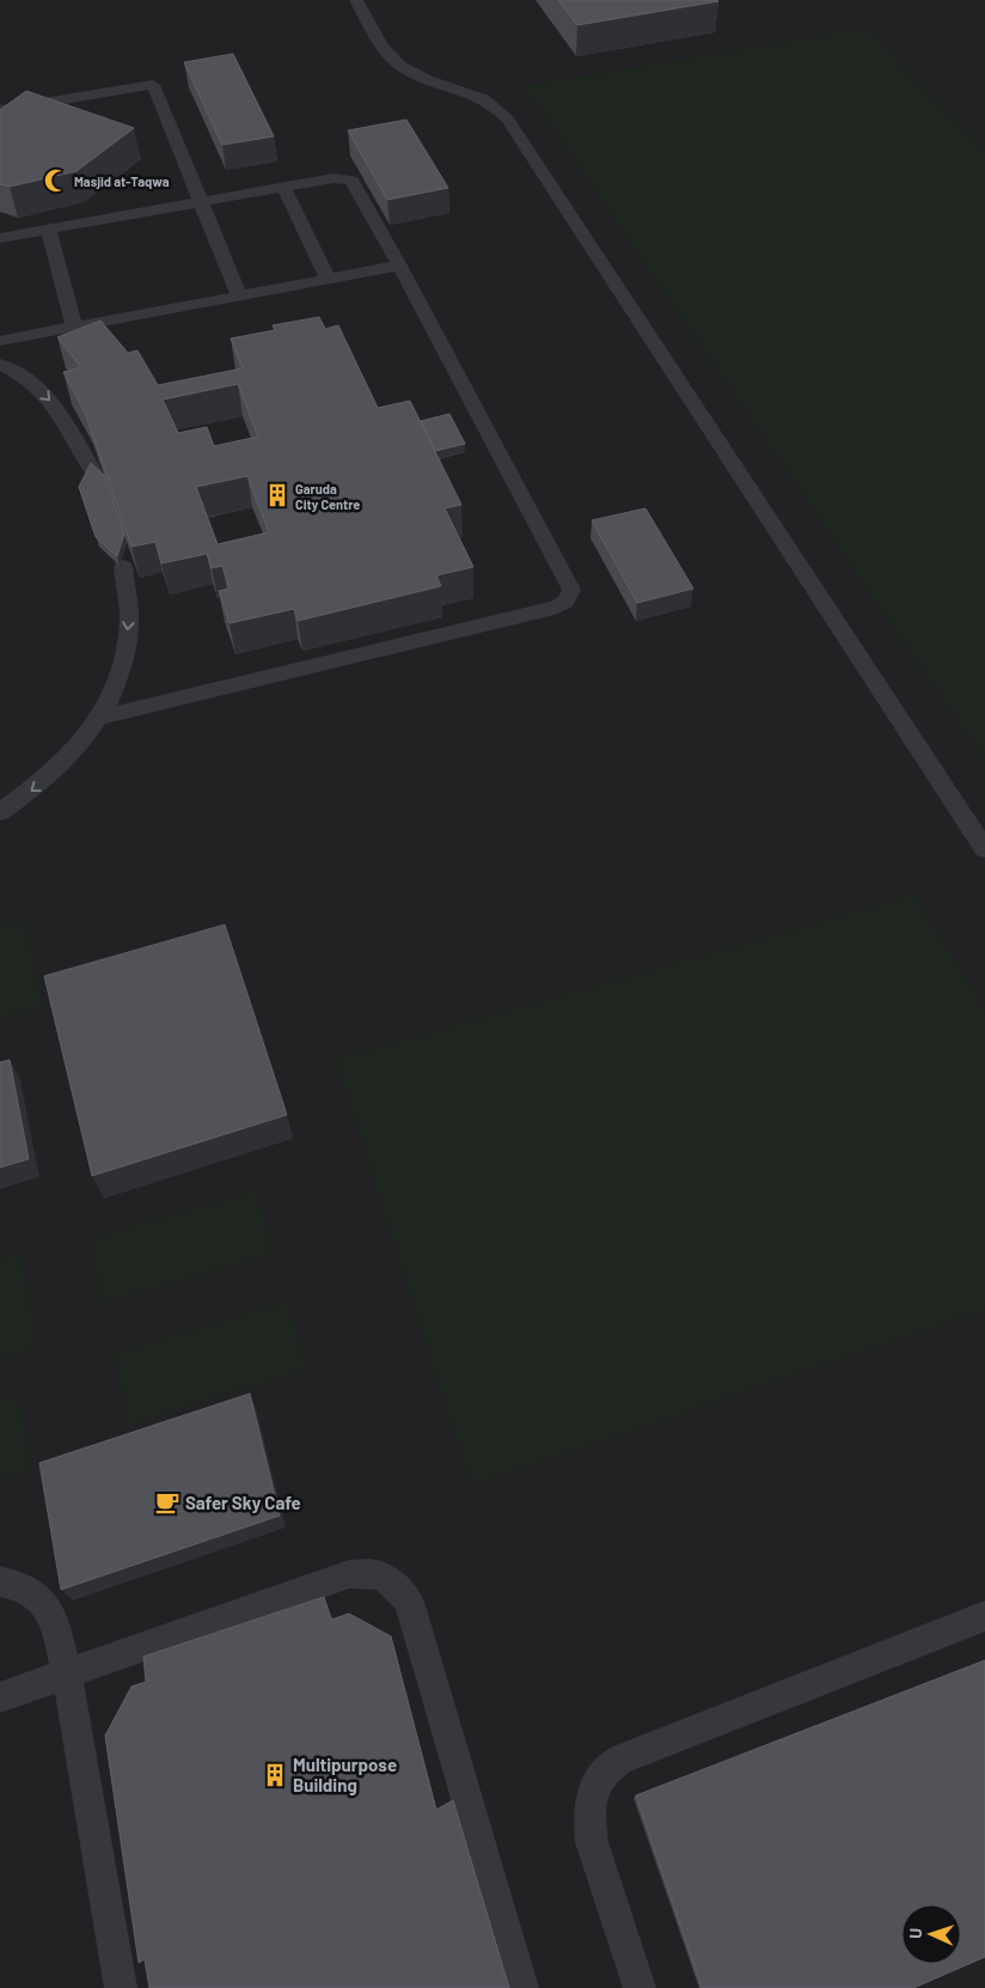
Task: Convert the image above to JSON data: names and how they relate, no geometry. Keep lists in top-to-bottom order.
{
  "places": {
    "mosque": ["Masjid at-Taqwa"],
    "building": ["Garuda City Centre", "Multipurpose Building"],
    "cafe": ["Safer Sky Cafe"]
  },
  "north": "left"
}
